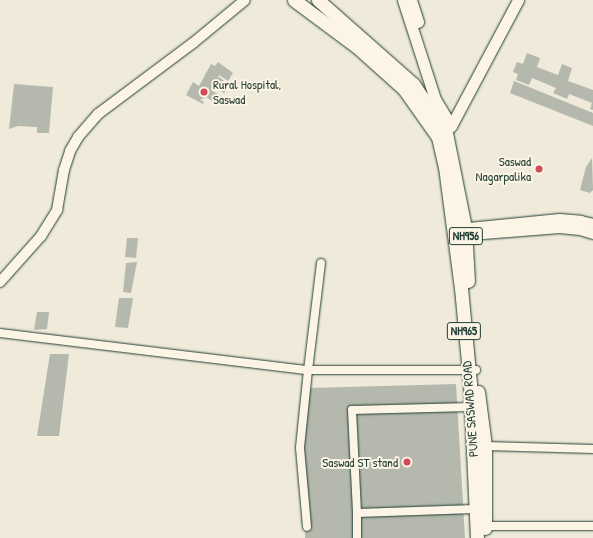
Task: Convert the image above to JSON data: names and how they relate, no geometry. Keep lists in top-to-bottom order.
{
  "streets": {
    "highway": ["NH956", "PUNE SASWAD ROAD"]
  },
  "crossings": [
    ["NH956", "PUNE SASWAD ROAD"]
  ],
  "places": ["Rural Hospital, Saswad", "Saswad Nagarpalika", "Saswad ST stand"]
}
